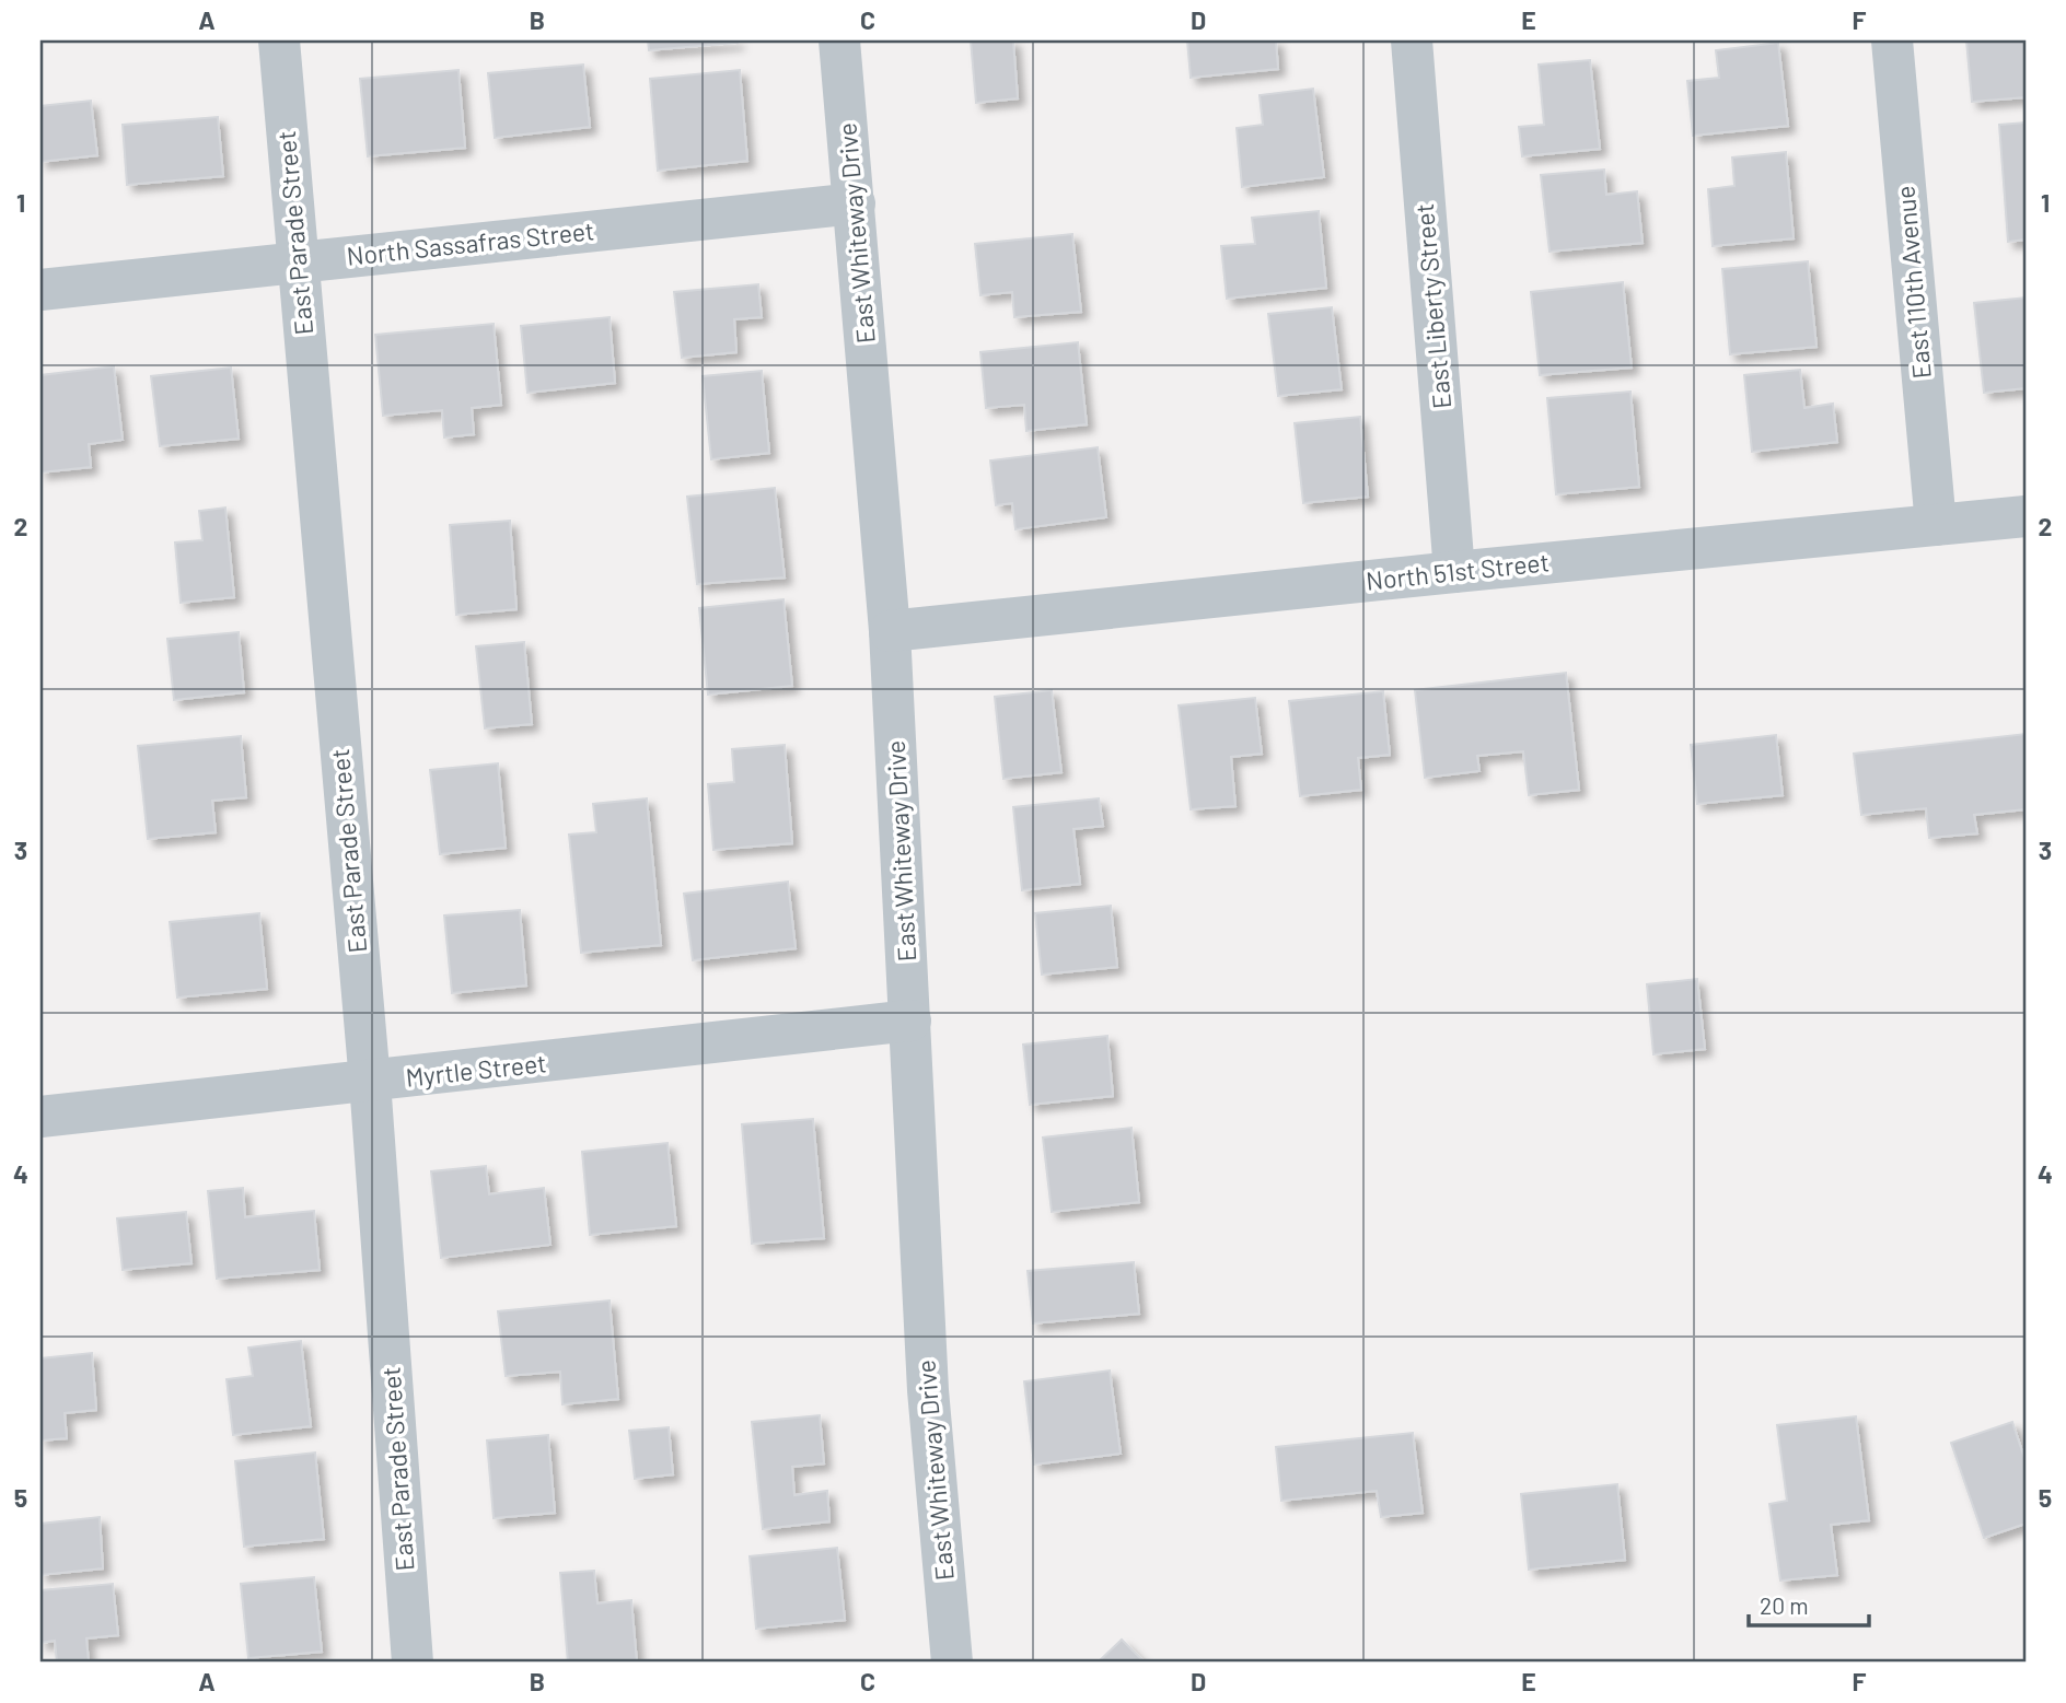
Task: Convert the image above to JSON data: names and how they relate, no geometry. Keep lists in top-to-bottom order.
{
  "streets": {
    "street": [
      "East Parade Street",
      "East Whiteway Drive",
      "North Sassafras Street",
      "East 110th Avenue",
      "East Liberty Street",
      "North 51st Street",
      "Myrtle Street"
    ]
  },
  "crossings": [
    ["East Parade Street", "North Sassafras Street"],
    ["East Parade Street", "Myrtle Street"],
    ["East Whiteway Drive", "North Sassafras Street"],
    ["East Whiteway Drive", "North 51st Street"],
    ["East Whiteway Drive", "Myrtle Street"],
    ["East 110th Avenue", "North 51st Street"],
    ["East Liberty Street", "North 51st Street"]
  ],
  "scale_bar": "20 m",
  "grid": {
    "columns": [
      "A",
      "B",
      "C",
      "D",
      "E",
      "F"
    ],
    "rows": [
      "1",
      "2",
      "3",
      "4",
      "5"
    ]
  }
}
